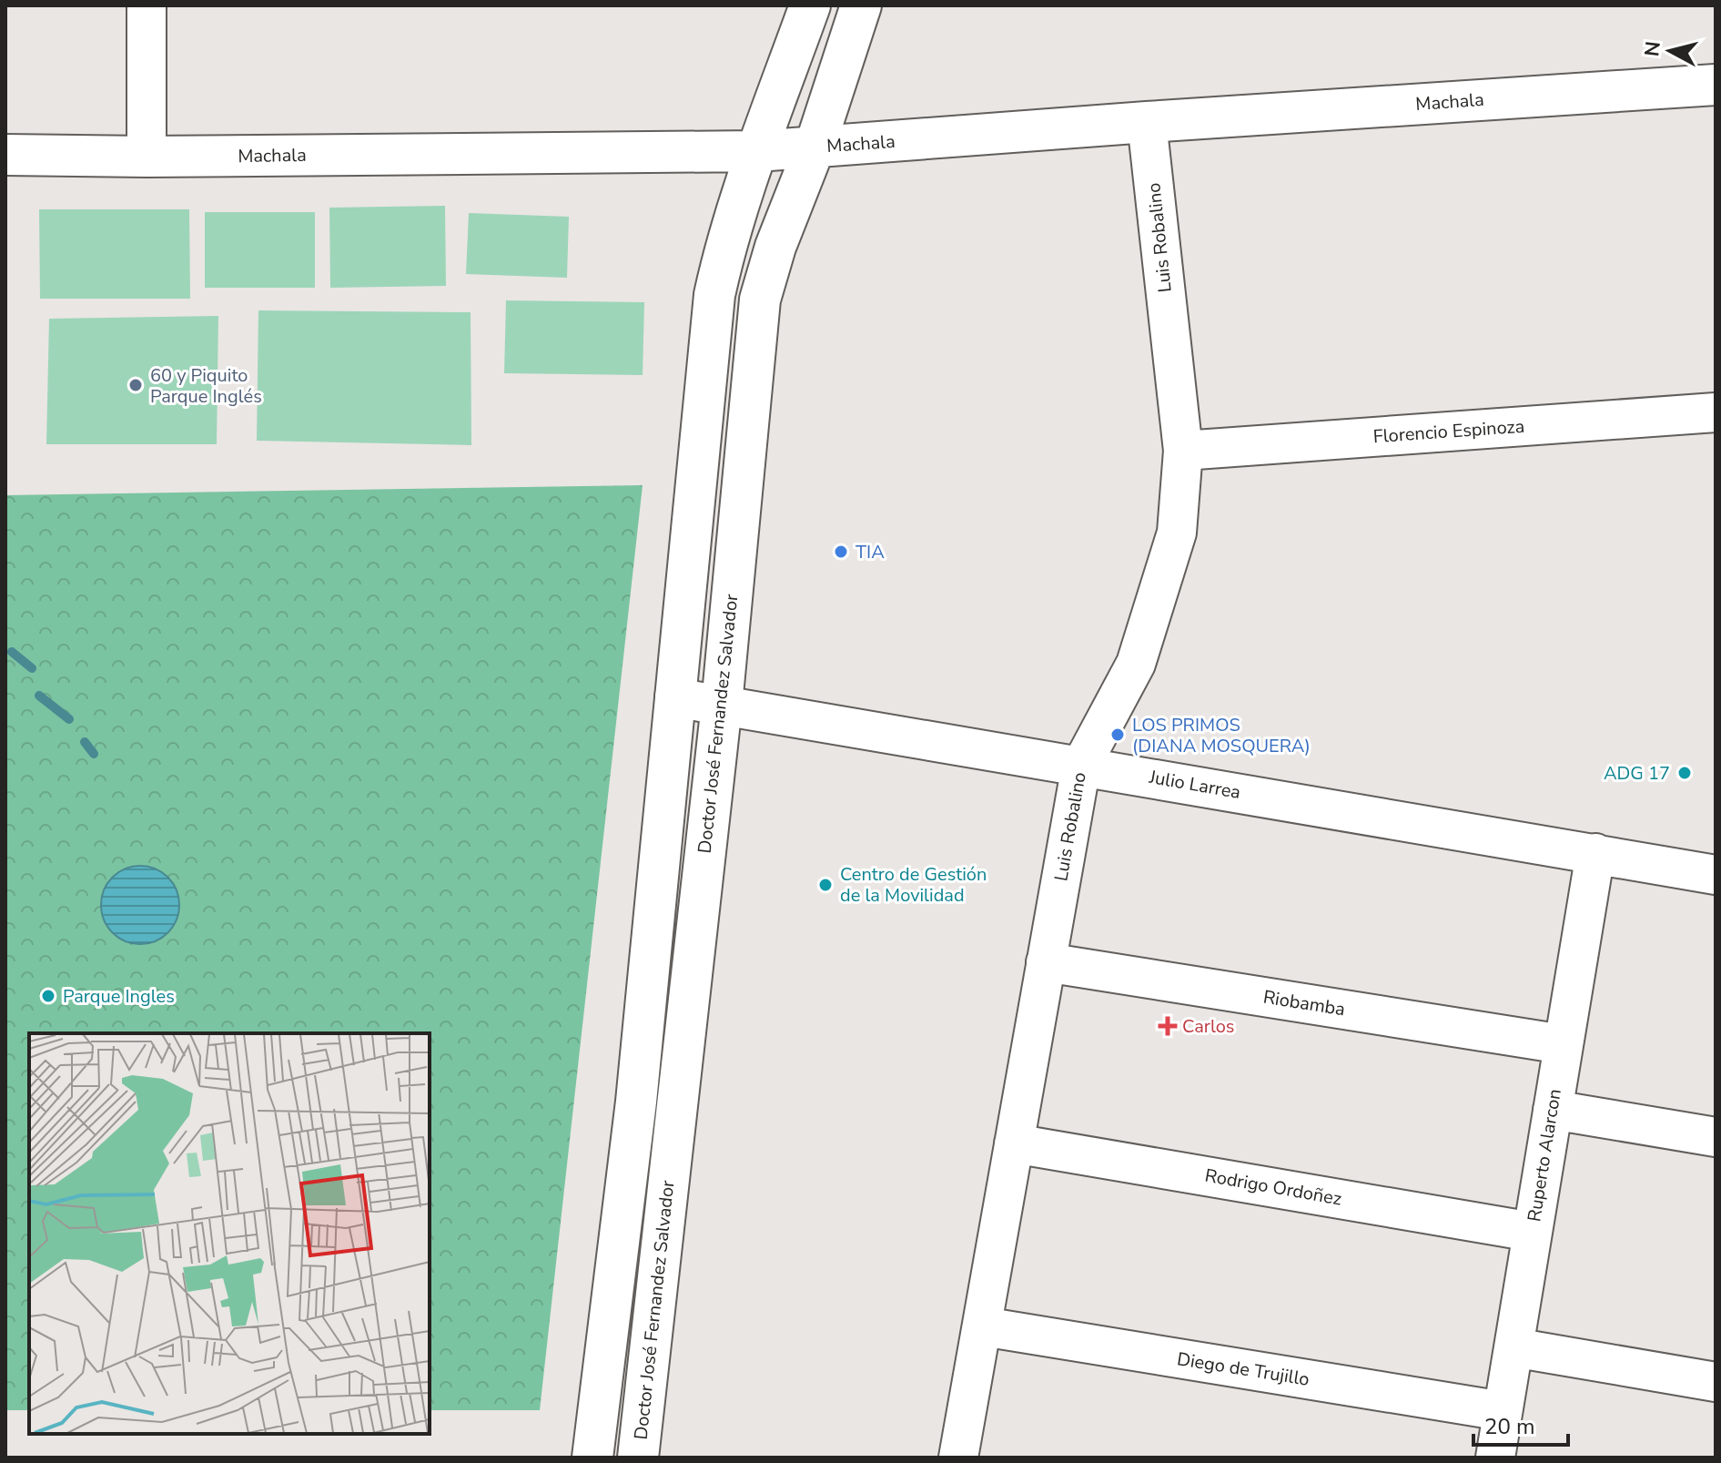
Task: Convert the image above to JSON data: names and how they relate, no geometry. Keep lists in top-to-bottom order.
{
  "streets": {
    "main road": ["Machala", "Doctor José Fernandez Salvador"],
    "street": [
      "Luis Robalino",
      "Florencio Espinoza",
      "Julio Larrea",
      "Riobamba",
      "Ruperto Alarcon",
      "Rodrigo Ordoñez",
      "Diego de Trujillo"
    ]
  },
  "crossings": [
    ["Machala", "Luis Robalino"],
    ["Machala", "Doctor José Fernandez Salvador"],
    ["Luis Robalino", "Florencio Espinoza"],
    ["Luis Robalino", "Julio Larrea"],
    ["Luis Robalino", "Riobamba"],
    ["Luis Robalino", "Rodrigo Ordoñez"],
    ["Luis Robalino", "Diego de Trujillo"],
    ["Doctor José Fernandez Salvador", "Julio Larrea"],
    ["Julio Larrea", "Ruperto Alarcon"],
    ["Riobamba", "Ruperto Alarcon"],
    ["Ruperto Alarcon", "Rodrigo Ordoñez"],
    ["Ruperto Alarcon", "Diego de Trujillo"]
  ],
  "places": {
    "other": [
      "60 y Piquito Parque Inglés",
      "TIA",
      "LOS PRIMOS (DIANA MOSQUERA)",
      "ADG 17",
      "Centro de Gestión de la Movilidad",
      "Parque Ingles"
    ],
    "health": ["Carlos"]
  },
  "scale_bar": "20 m",
  "north": "left"
}
